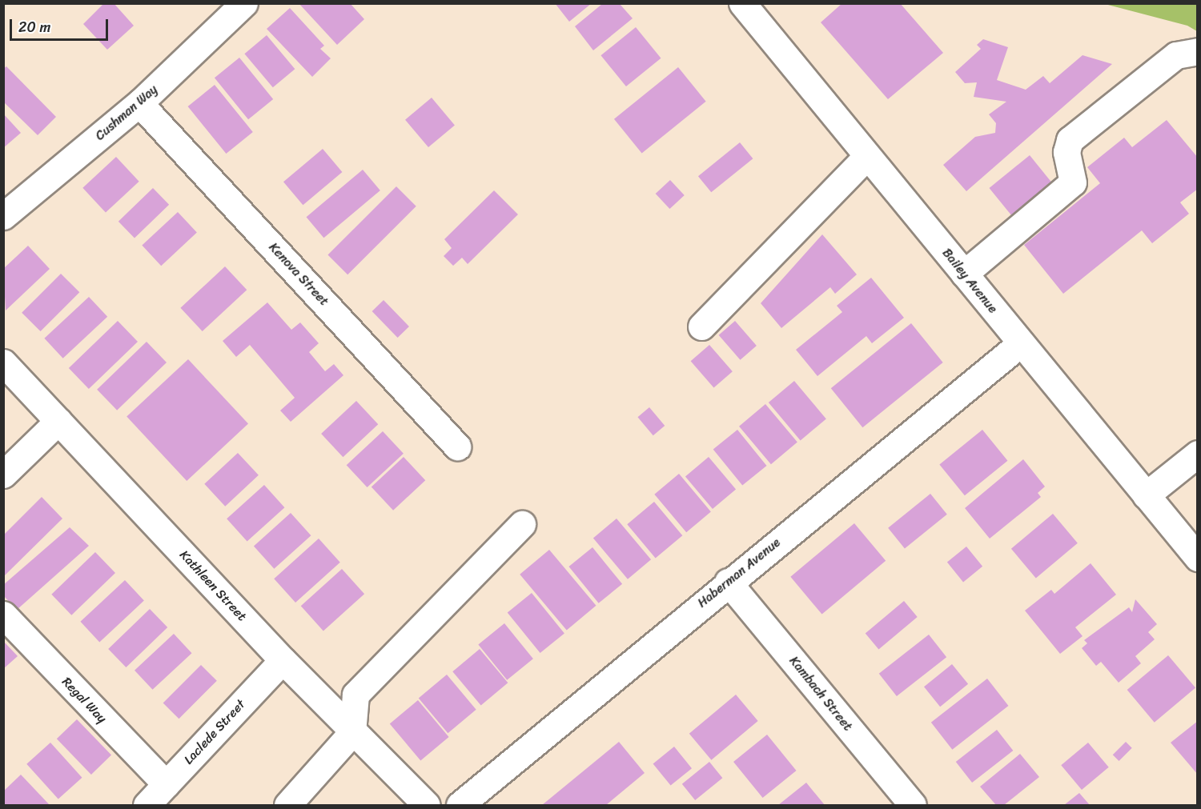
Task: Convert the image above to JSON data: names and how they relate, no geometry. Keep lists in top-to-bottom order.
{
  "streets": {
    "street": [
      "Cushman Way",
      "Kenova Street",
      "Bailey Avenue",
      "Haberman Avenue",
      "Kathleen Street",
      "Kambach Street",
      "Regal Way",
      "Laclede Street"
    ]
  },
  "crossings": [
    ["Cushman Way", "Kenova Street"],
    ["Bailey Avenue", "Haberman Avenue"],
    ["Haberman Avenue", "Kambach Street"],
    ["Kathleen Street", "Laclede Street"],
    ["Regal Way", "Laclede Street"]
  ],
  "scale_bar": "20 m"
}
